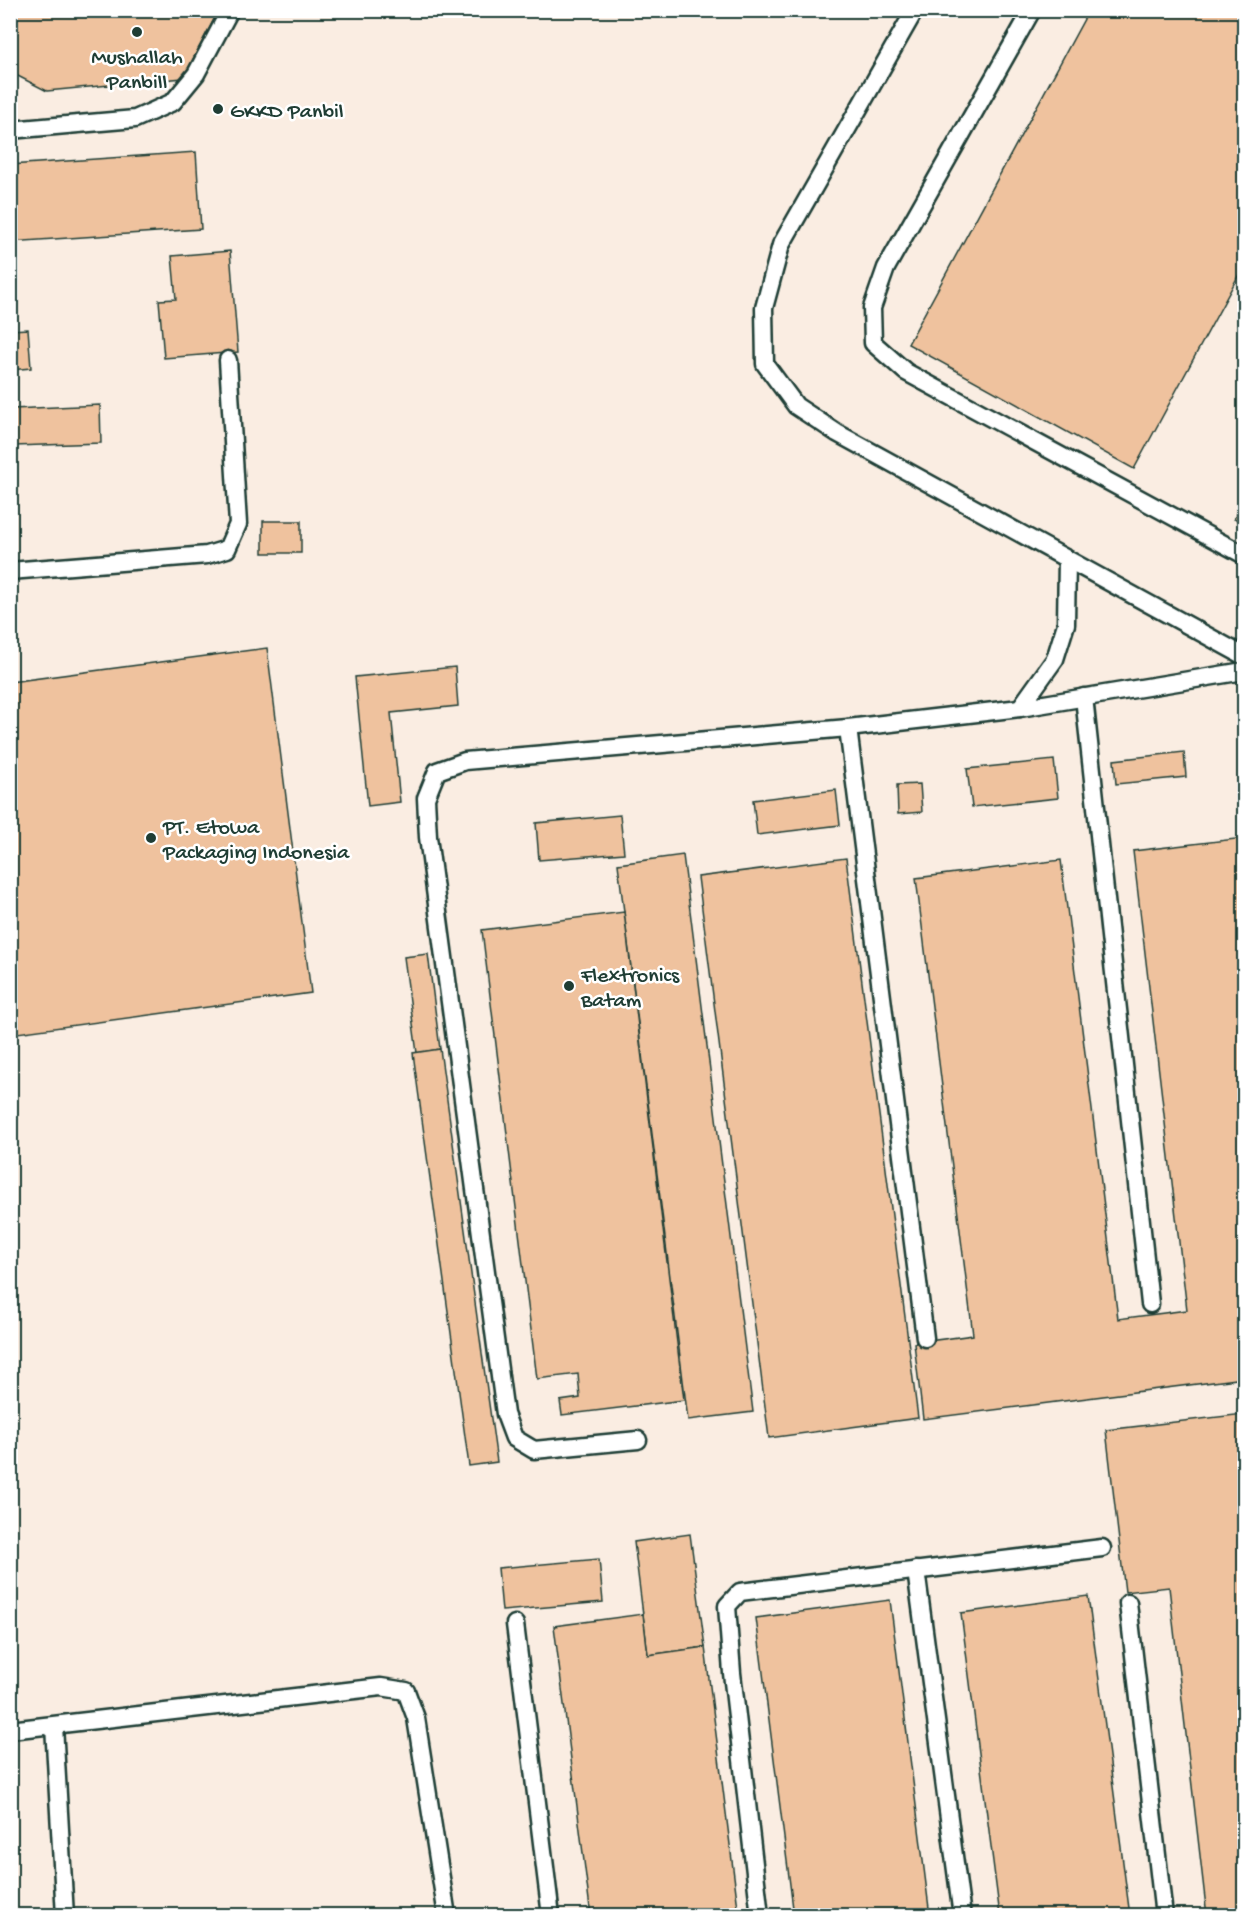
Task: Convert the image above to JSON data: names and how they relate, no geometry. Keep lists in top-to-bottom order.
{
  "places": [
    "Mushallah Panbill",
    "GKKD Panbil",
    "PT. Etowa Packaging Indonesia",
    "Flextronics Batam"
  ]
}
